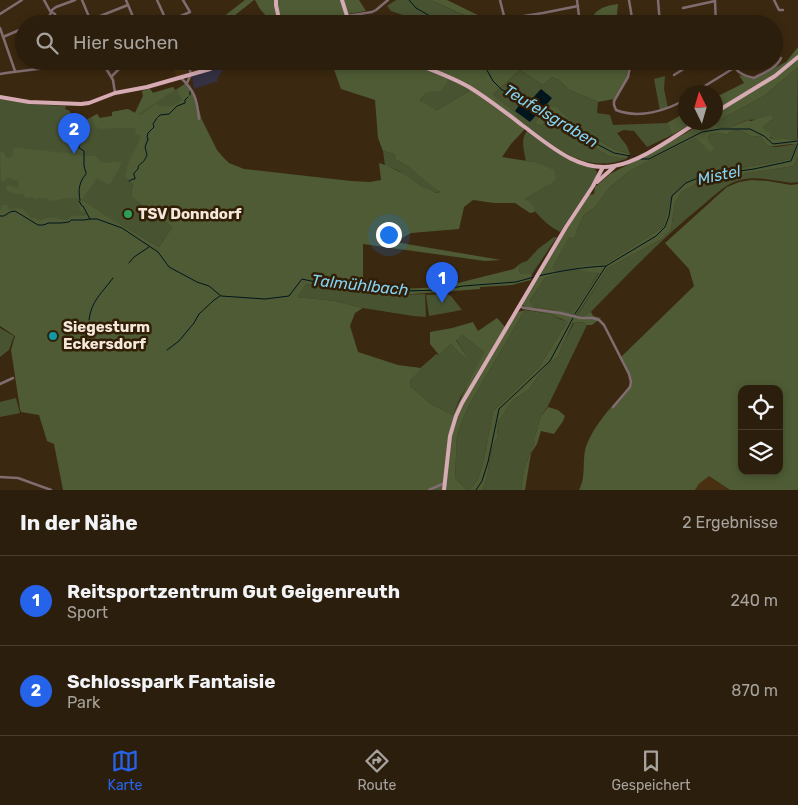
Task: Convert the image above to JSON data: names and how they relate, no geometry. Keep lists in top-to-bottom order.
{
  "water": ["Teufelsgraben", "Mistel", "Talmühlbach"],
  "places": ["TSV Donndorf", "Siegesturm Eckersdorf"],
  "north": "top",
  "page": {
    "search": "Hier suchen",
    "pins": ["2", "1"],
    "heading": ["In der Nähe", "2 Ergebnisse"],
    "list": [
      {
        "mark": "1",
        "name": "Reitsportzentrum Gut Geigenreuth",
        "note": "Sport",
        "value": "240 m"
      },
      {
        "mark": "2",
        "name": "Schlosspark Fantaisie",
        "note": "Park",
        "value": "870 m"
      }
    ],
    "nav": ["Karte", "Route", "Gespeichert"]
  }
}
